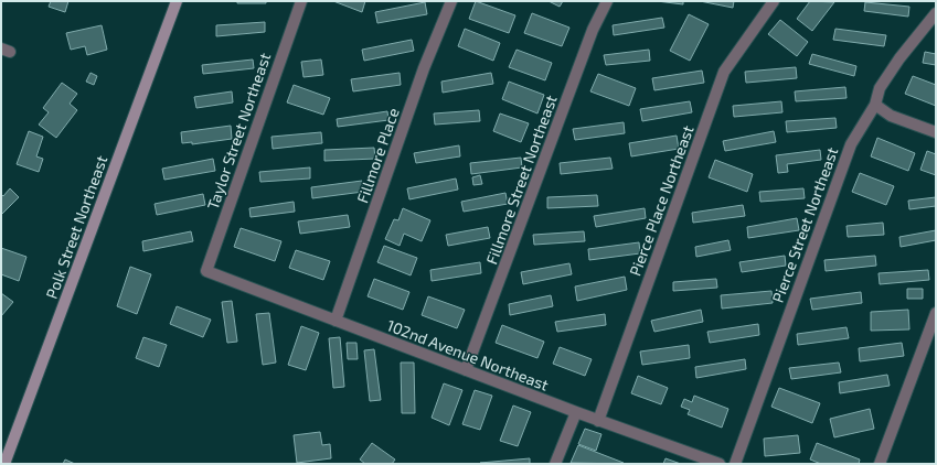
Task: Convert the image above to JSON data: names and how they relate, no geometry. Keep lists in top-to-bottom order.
{
  "streets": {
    "street": [
      "Taylor Street Northeast",
      "Fillmore Place",
      "Fillmore Street Northeast",
      "Pierce Place Northeast",
      "Pierce Street Northeast",
      "Polk Street Northeast",
      "102nd Avenue Northeast"
    ]
  },
  "crossings": [
    ["Taylor Street Northeast", "102nd Avenue Northeast"],
    ["Fillmore Place", "102nd Avenue Northeast"],
    ["Fillmore Street Northeast", "102nd Avenue Northeast"],
    ["Pierce Place Northeast", "102nd Avenue Northeast"]
  ]
}
